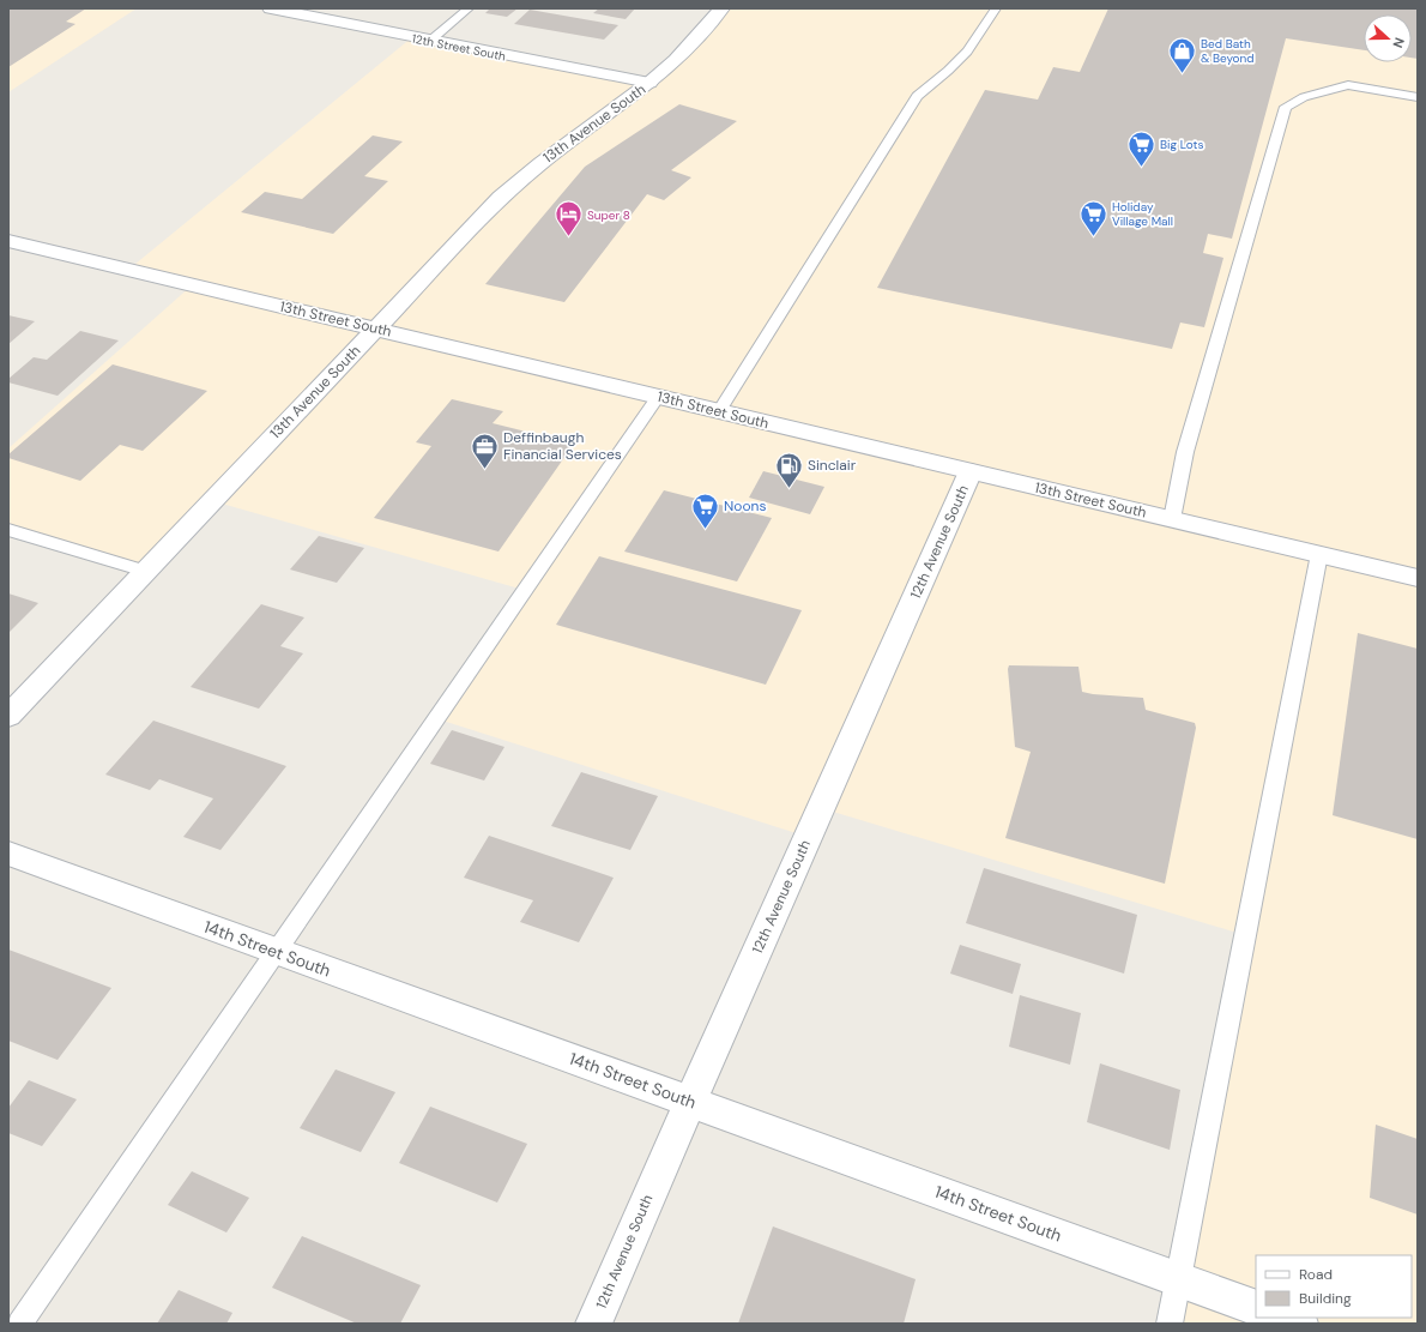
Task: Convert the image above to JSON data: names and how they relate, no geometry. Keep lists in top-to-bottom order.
{
  "streets": {
    "street": [
      "12th Street South",
      "13th Avenue South",
      "13th Street South",
      "12th Avenue South",
      "14th Street South"
    ]
  },
  "crossings": [
    ["12th Street South", "13th Avenue South"],
    ["13th Avenue South", "13th Street South"],
    ["13th Street South", "12th Avenue South"],
    ["12th Avenue South", "14th Street South"]
  ],
  "places": {
    "shop": ["Bed Bath & Beyond"],
    "supermarket": ["Big Lots", "Holiday Village Mall", "Noons"],
    "hotel": ["Super 8"],
    "office": ["Deffinbaugh Financial Services"],
    "fuel station": ["Sinclair"]
  },
  "legend": ["Road", "Building"],
  "north": "right"
}
